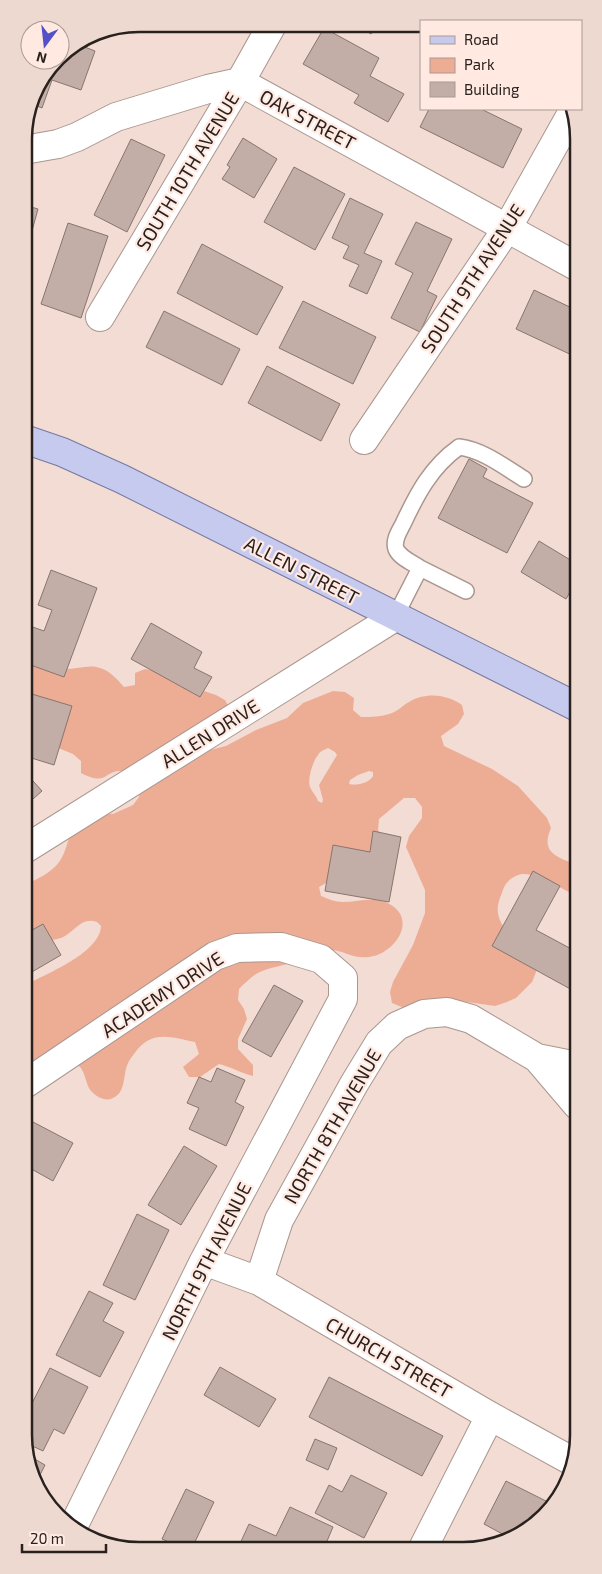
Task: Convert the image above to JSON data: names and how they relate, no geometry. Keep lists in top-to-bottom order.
{
  "streets": {
    "main road": ["ALLEN STREET"],
    "street": [
      "OAK STREET",
      "SOUTH 10TH AVENUE",
      "SOUTH 9TH AVENUE",
      "ALLEN DRIVE",
      "ACADEMY DRIVE",
      "NORTH 8TH AVENUE",
      "NORTH 9TH AVENUE",
      "CHURCH STREET"
    ]
  },
  "crossings": [
    ["OAK STREET", "SOUTH 10TH AVENUE"],
    ["OAK STREET", "SOUTH 9TH AVENUE"],
    ["ALLEN STREET", "ALLEN DRIVE"],
    ["ACADEMY DRIVE", "NORTH 9TH AVENUE"],
    ["NORTH 8TH AVENUE", "CHURCH STREET"],
    ["NORTH 9TH AVENUE", "CHURCH STREET"]
  ],
  "legend": ["Road", "Park", "Building"],
  "scale_bar": "20 m",
  "north": "bottom"
}
